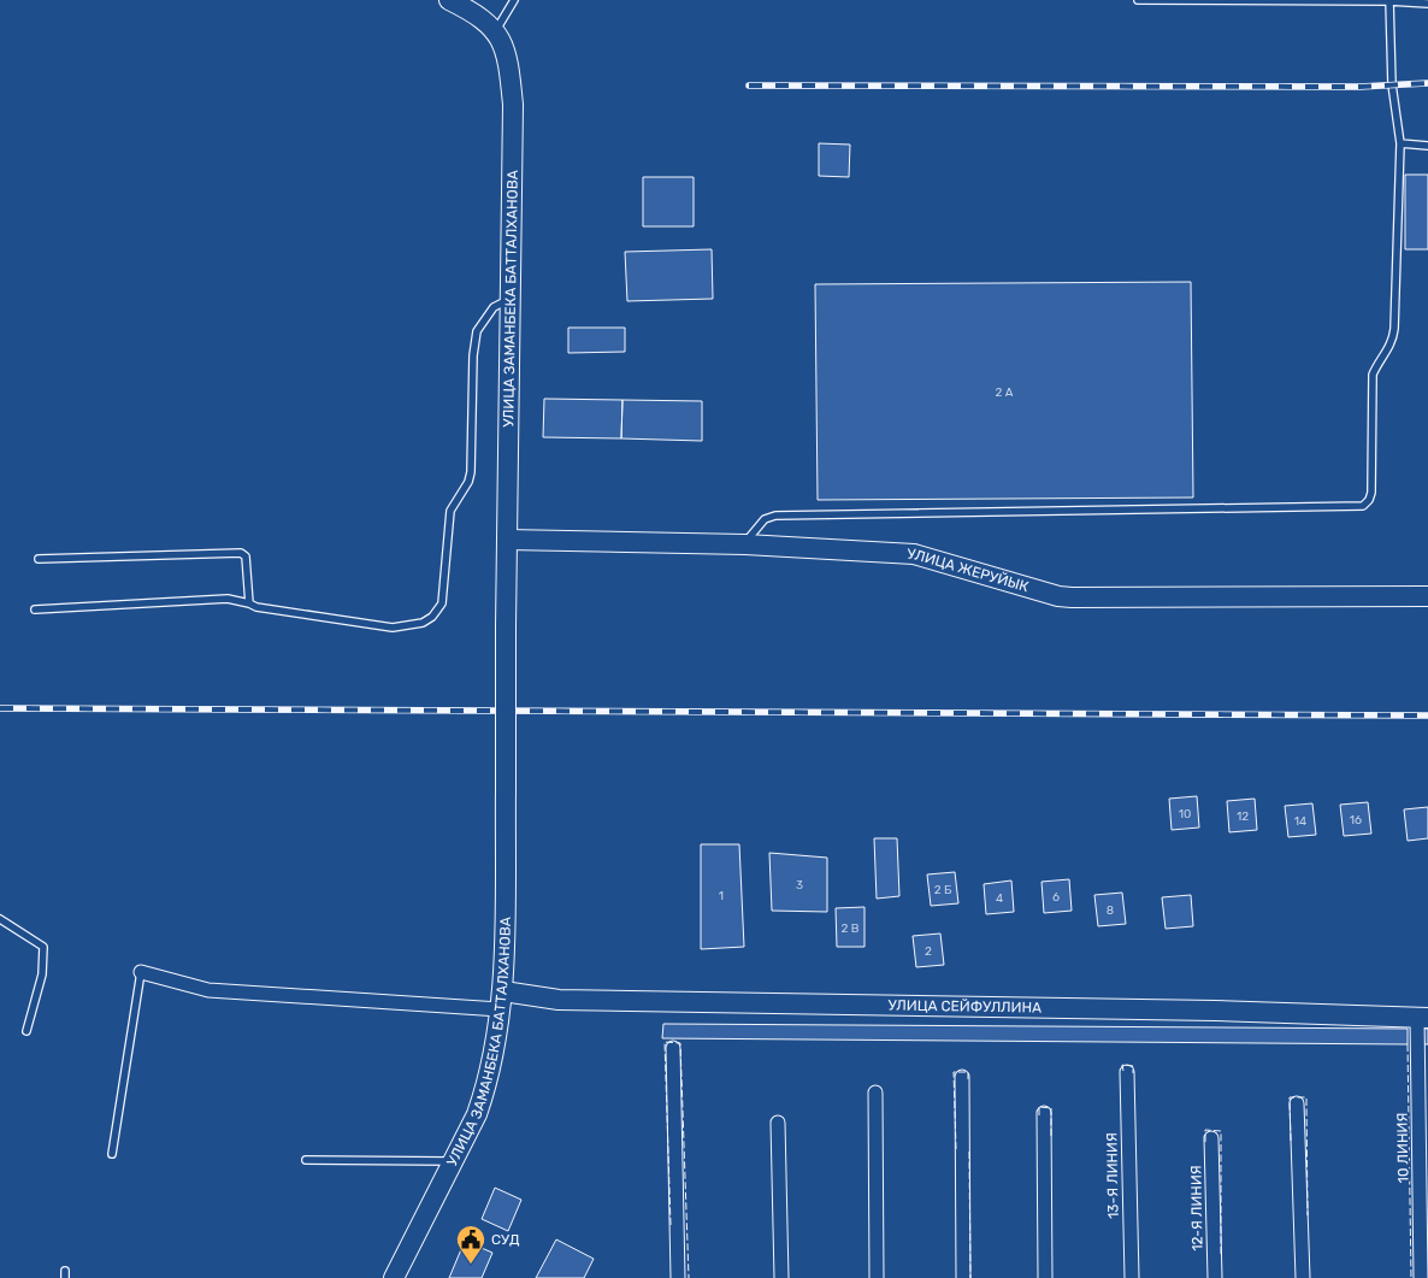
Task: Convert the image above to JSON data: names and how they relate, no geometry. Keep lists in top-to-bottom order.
{
  "streets": {
    "street": [
      "УЛИЦА ЗАМАНБЕКА БАТТАЛХАНОВА",
      "УЛИЦА ЖЕРУЙЫК",
      "УЛИЦА СЕЙФУЛЛИНА",
      "10 ЛИНИЯ",
      "13-Я ЛИНИЯ",
      "12-Я ЛИНИЯ"
    ]
  },
  "crossings": [
    ["УЛИЦА ЗАМАНБЕКА БАТТАЛХАНОВА", "УЛИЦА ЖЕРУЙЫК"],
    ["УЛИЦА ЗАМАНБЕКА БАТТАЛХАНОВА", "УЛИЦА СЕЙФУЛЛИНА"],
    ["УЛИЦА СЕЙФУЛЛИНА", "10 ЛИНИЯ"]
  ],
  "places": {
    "public building": ["СУД"]
  },
  "house_numbers": [
    "2 А",
    "10",
    "12",
    "16",
    "14",
    "3",
    "2 Б",
    "1",
    "6",
    "4",
    "8",
    "2 В",
    "2"
  ]
}
